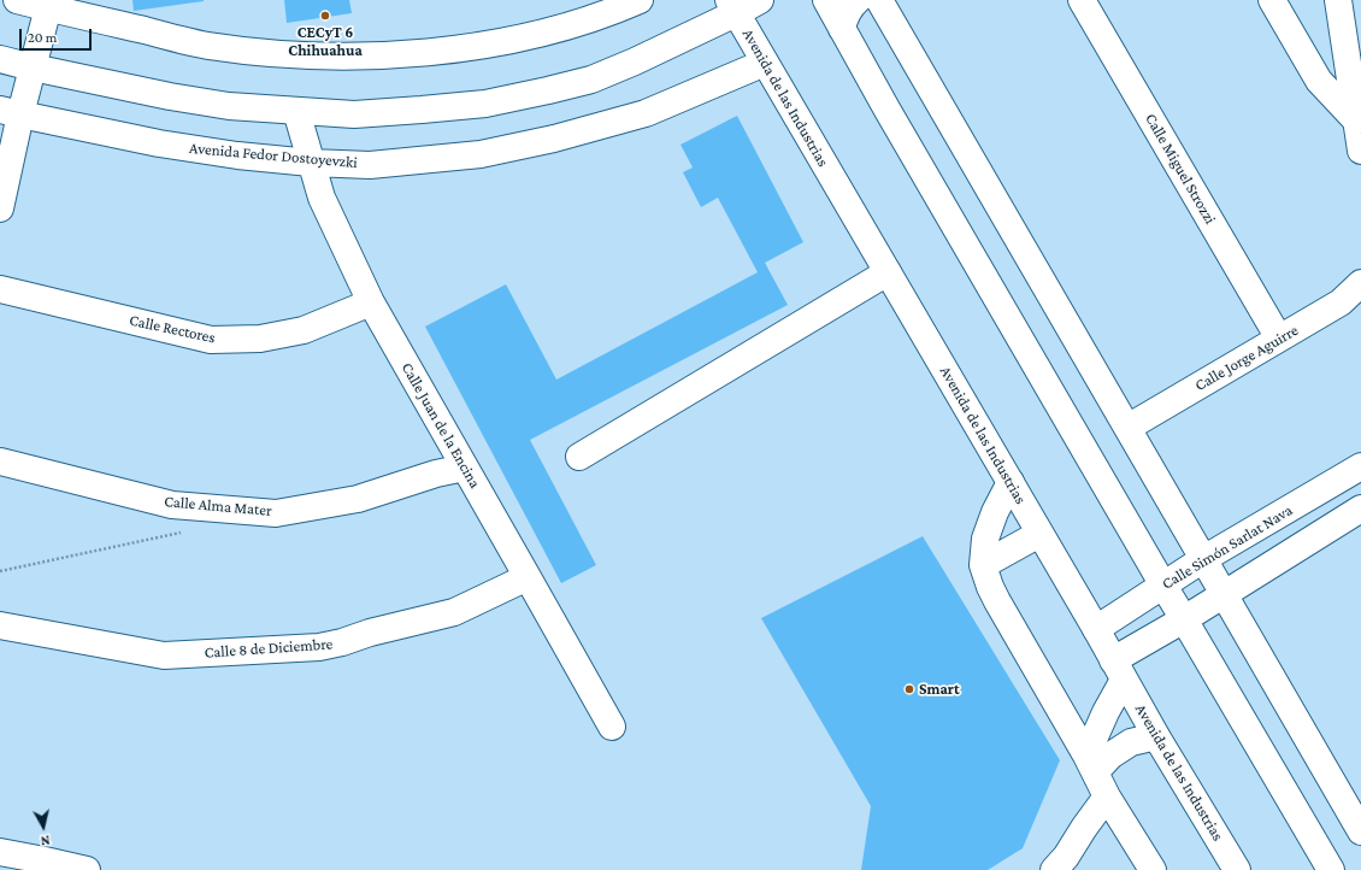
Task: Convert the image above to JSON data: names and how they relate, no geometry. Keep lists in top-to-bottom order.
{
  "streets": {
    "main road": [
      "Avenida de las Industrias",
      "Avenida Fedor Dostoyevzki",
      "Calle Miguel Strozzi",
      "Calle Rectores",
      "Calle Jorge Aguirre",
      "Calle Juan de la Encina",
      "Calle Alma Mater",
      "Calle Simón Sarlat Nava",
      "Calle 8 de Diciembre"
    ]
  },
  "crossings": [
    ["Avenida de las Industrias", "Avenida Fedor Dostoyevzki"],
    ["Avenida de las Industrias", "Calle Simón Sarlat Nava"],
    ["Avenida Fedor Dostoyevzki", "Calle Juan de la Encina"],
    ["Calle Miguel Strozzi", "Calle Jorge Aguirre"],
    ["Calle Rectores", "Calle Juan de la Encina"],
    ["Calle Juan de la Encina", "Calle Alma Mater"],
    ["Calle Juan de la Encina", "Calle 8 de Diciembre"]
  ],
  "places": ["CECyT 6 Chihuahua", "Smart"],
  "scale_bar": "20 m",
  "north": "bottom"
}
